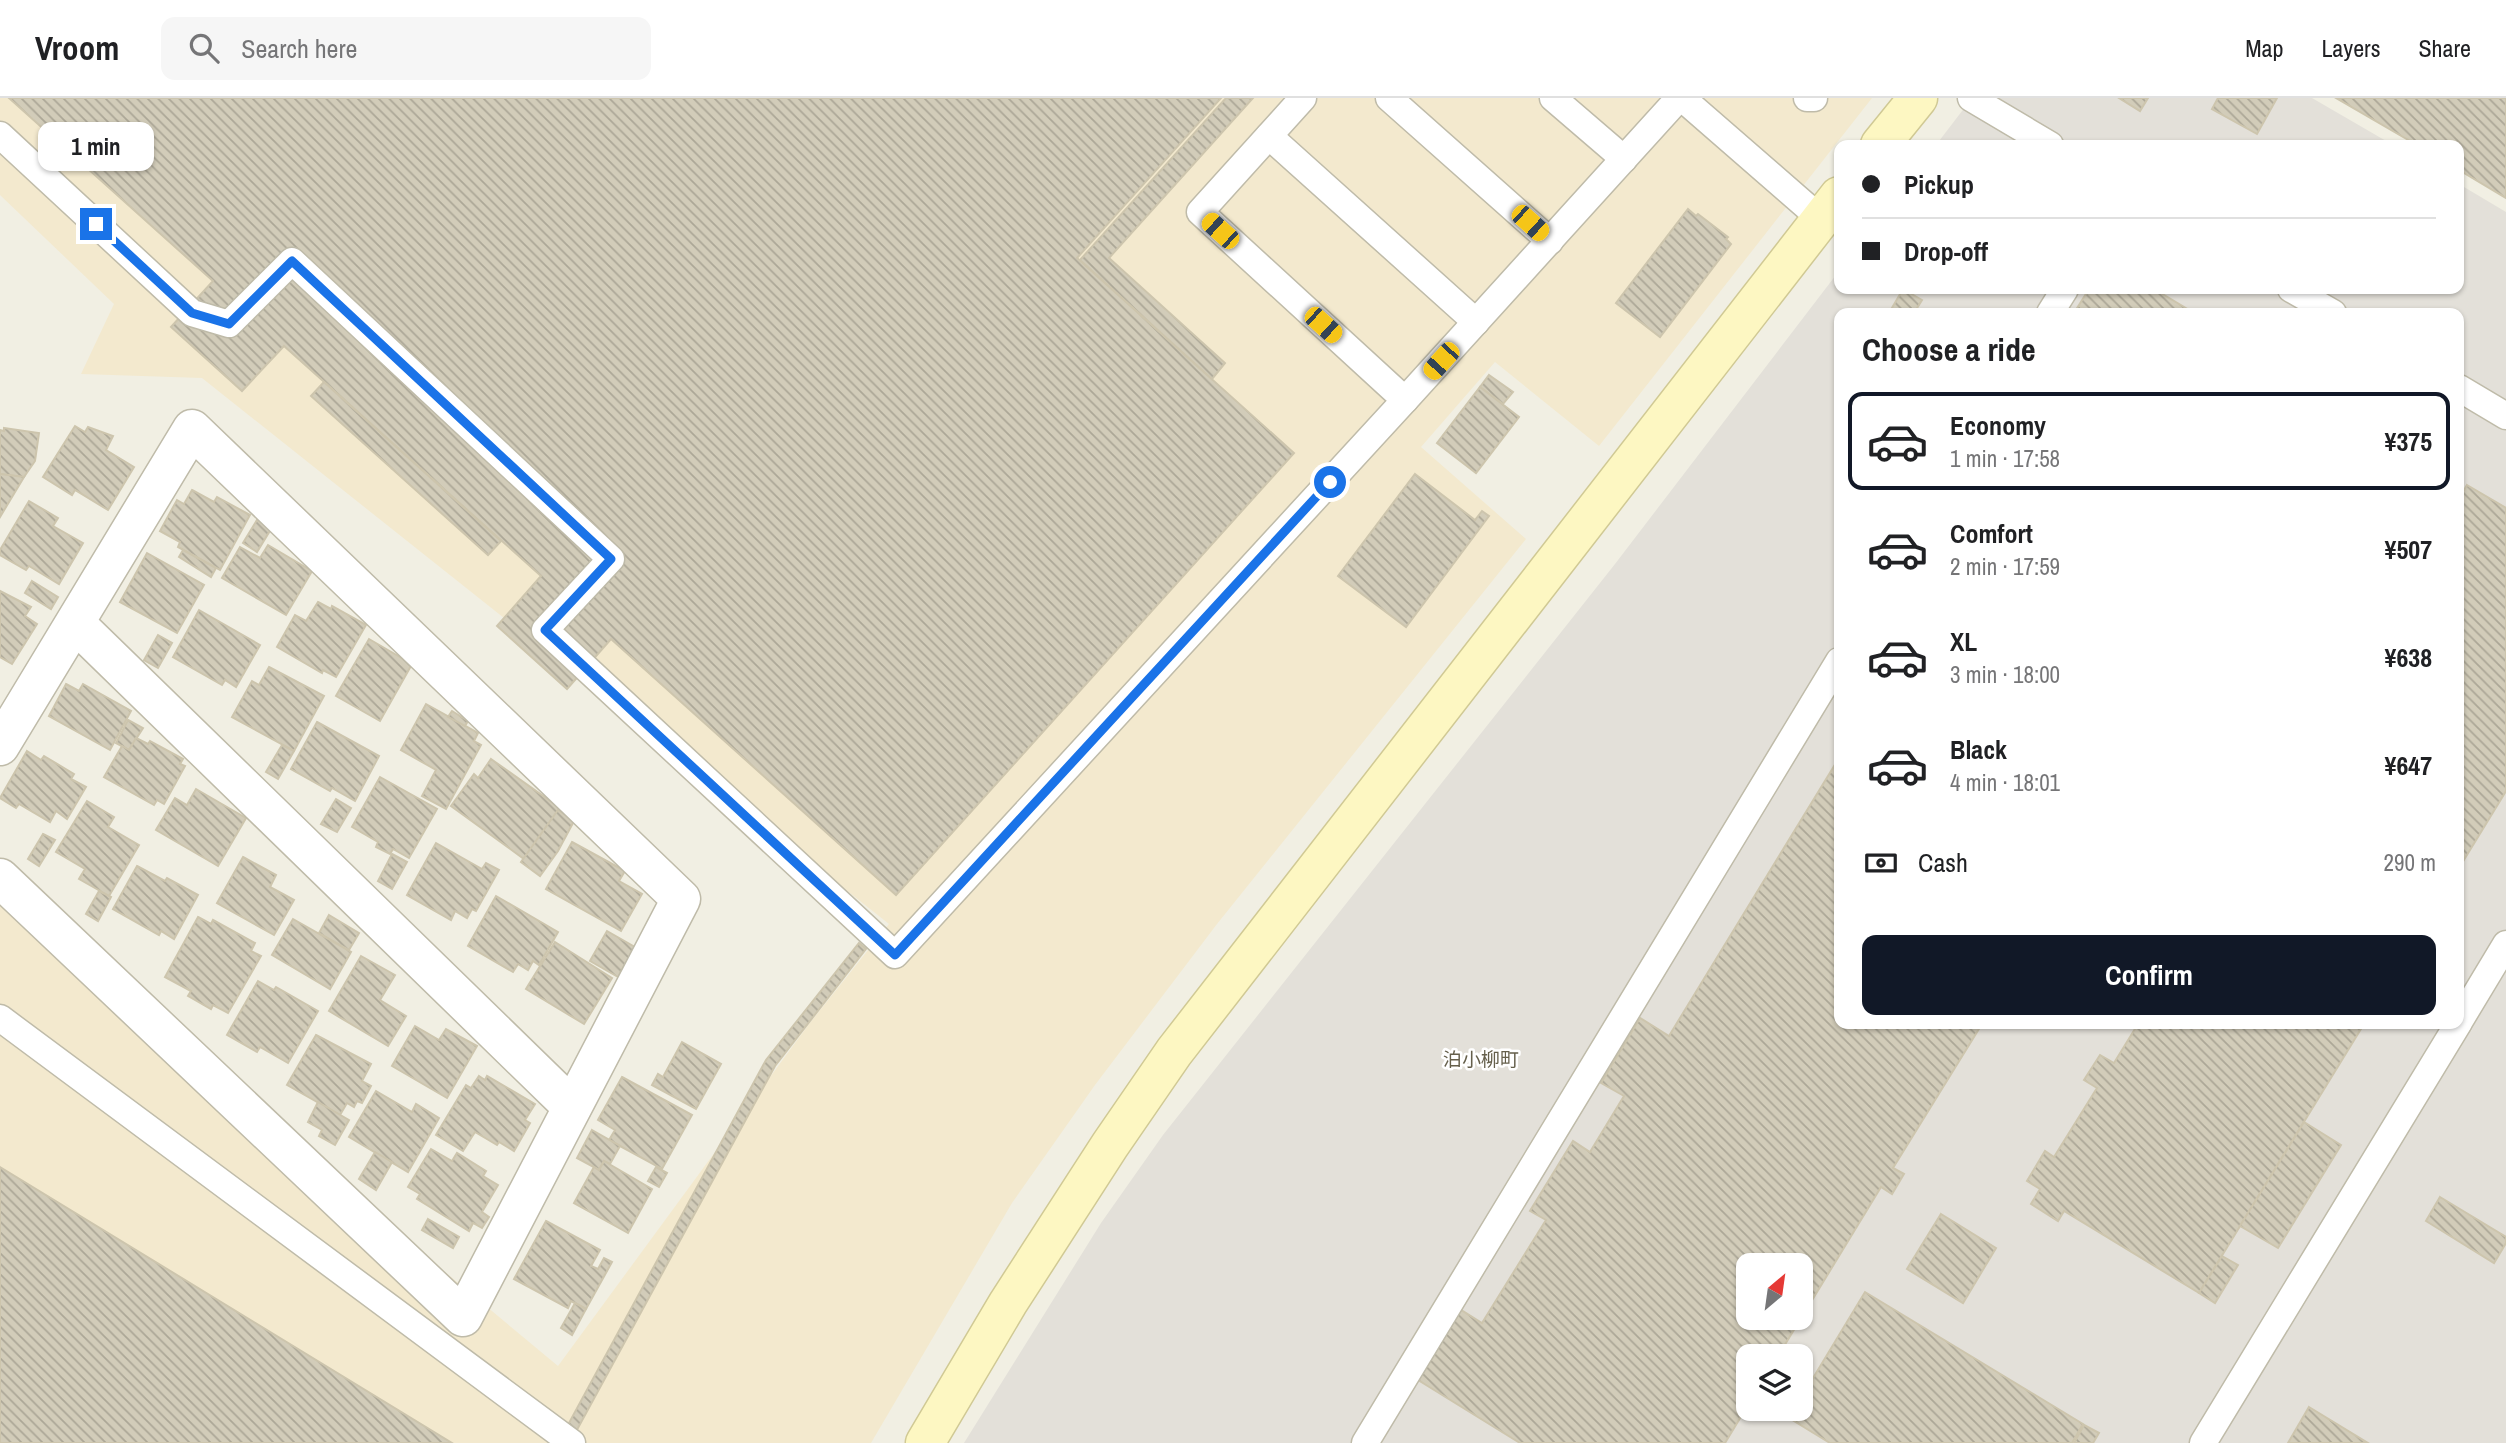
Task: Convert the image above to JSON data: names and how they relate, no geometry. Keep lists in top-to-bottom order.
{
  "districts": ["泊小柳町"],
  "north": "top right",
  "page": {
    "header": "Vroom",
    "search": "Search here",
    "nav": ["Map", "Layers", "Share"],
    "bubble": "1 min",
    "banner": ["Pickup", "Drop-off"],
    "heading": "Choose a ride",
    "list": [
      {
        "name": "Economy",
        "note": "1 min · 17:58",
        "value": "¥375"
      },
      {
        "name": "Comfort",
        "note": "2 min · 17:59",
        "value": "¥507"
      },
      {
        "name": "XL",
        "note": "3 min · 18:00",
        "value": "¥638"
      },
      {
        "name": "Black",
        "note": "4 min · 18:01",
        "value": "¥647"
      }
    ],
    "pay": ["Cash", "290 m"],
    "buttons": "Confirm"
  }
}
